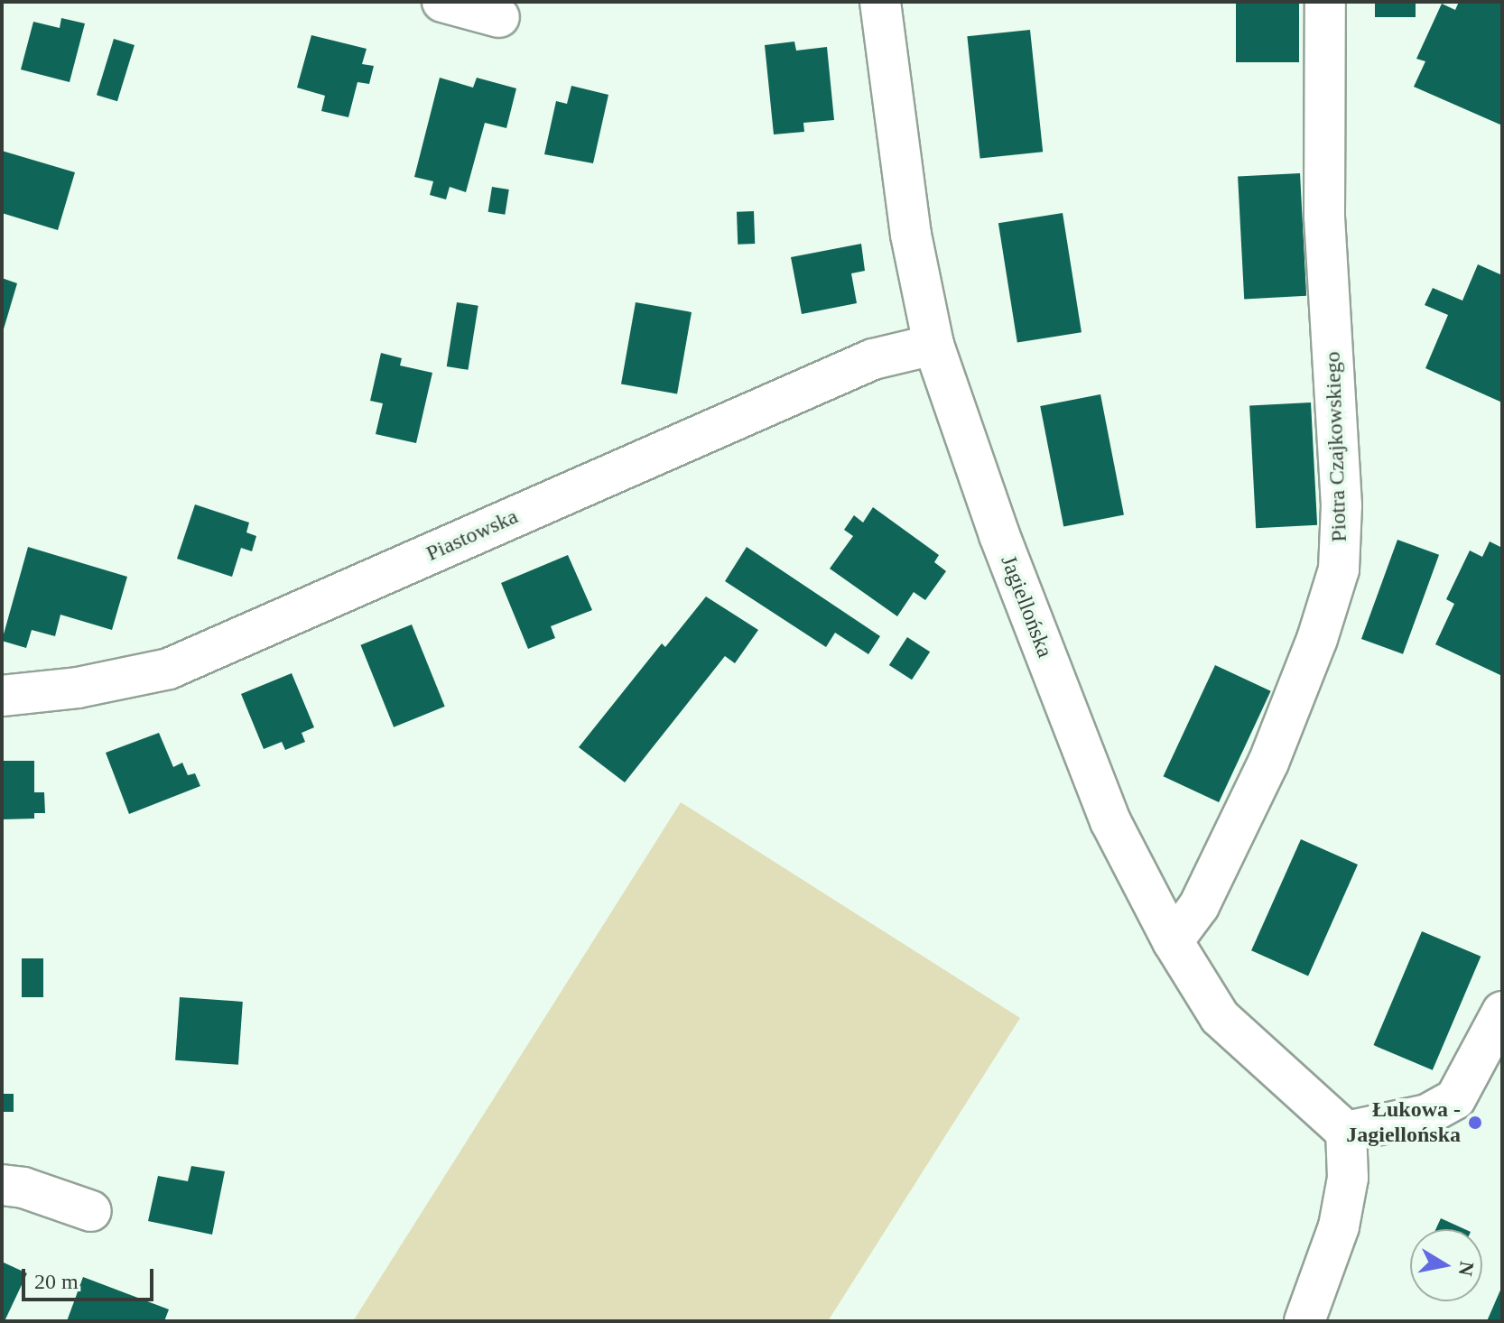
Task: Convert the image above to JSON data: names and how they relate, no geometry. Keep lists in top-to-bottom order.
{
  "streets": {
    "street": ["Piotra Czajkowskiego", "Piastowska", "Jagiellońska"]
  },
  "crossings": [
    ["Piotra Czajkowskiego", "Jagiellońska"],
    ["Piastowska", "Jagiellońska"]
  ],
  "places": ["Łukowa - Jagiellońska"],
  "scale_bar": "20 m",
  "north": "right"
}
